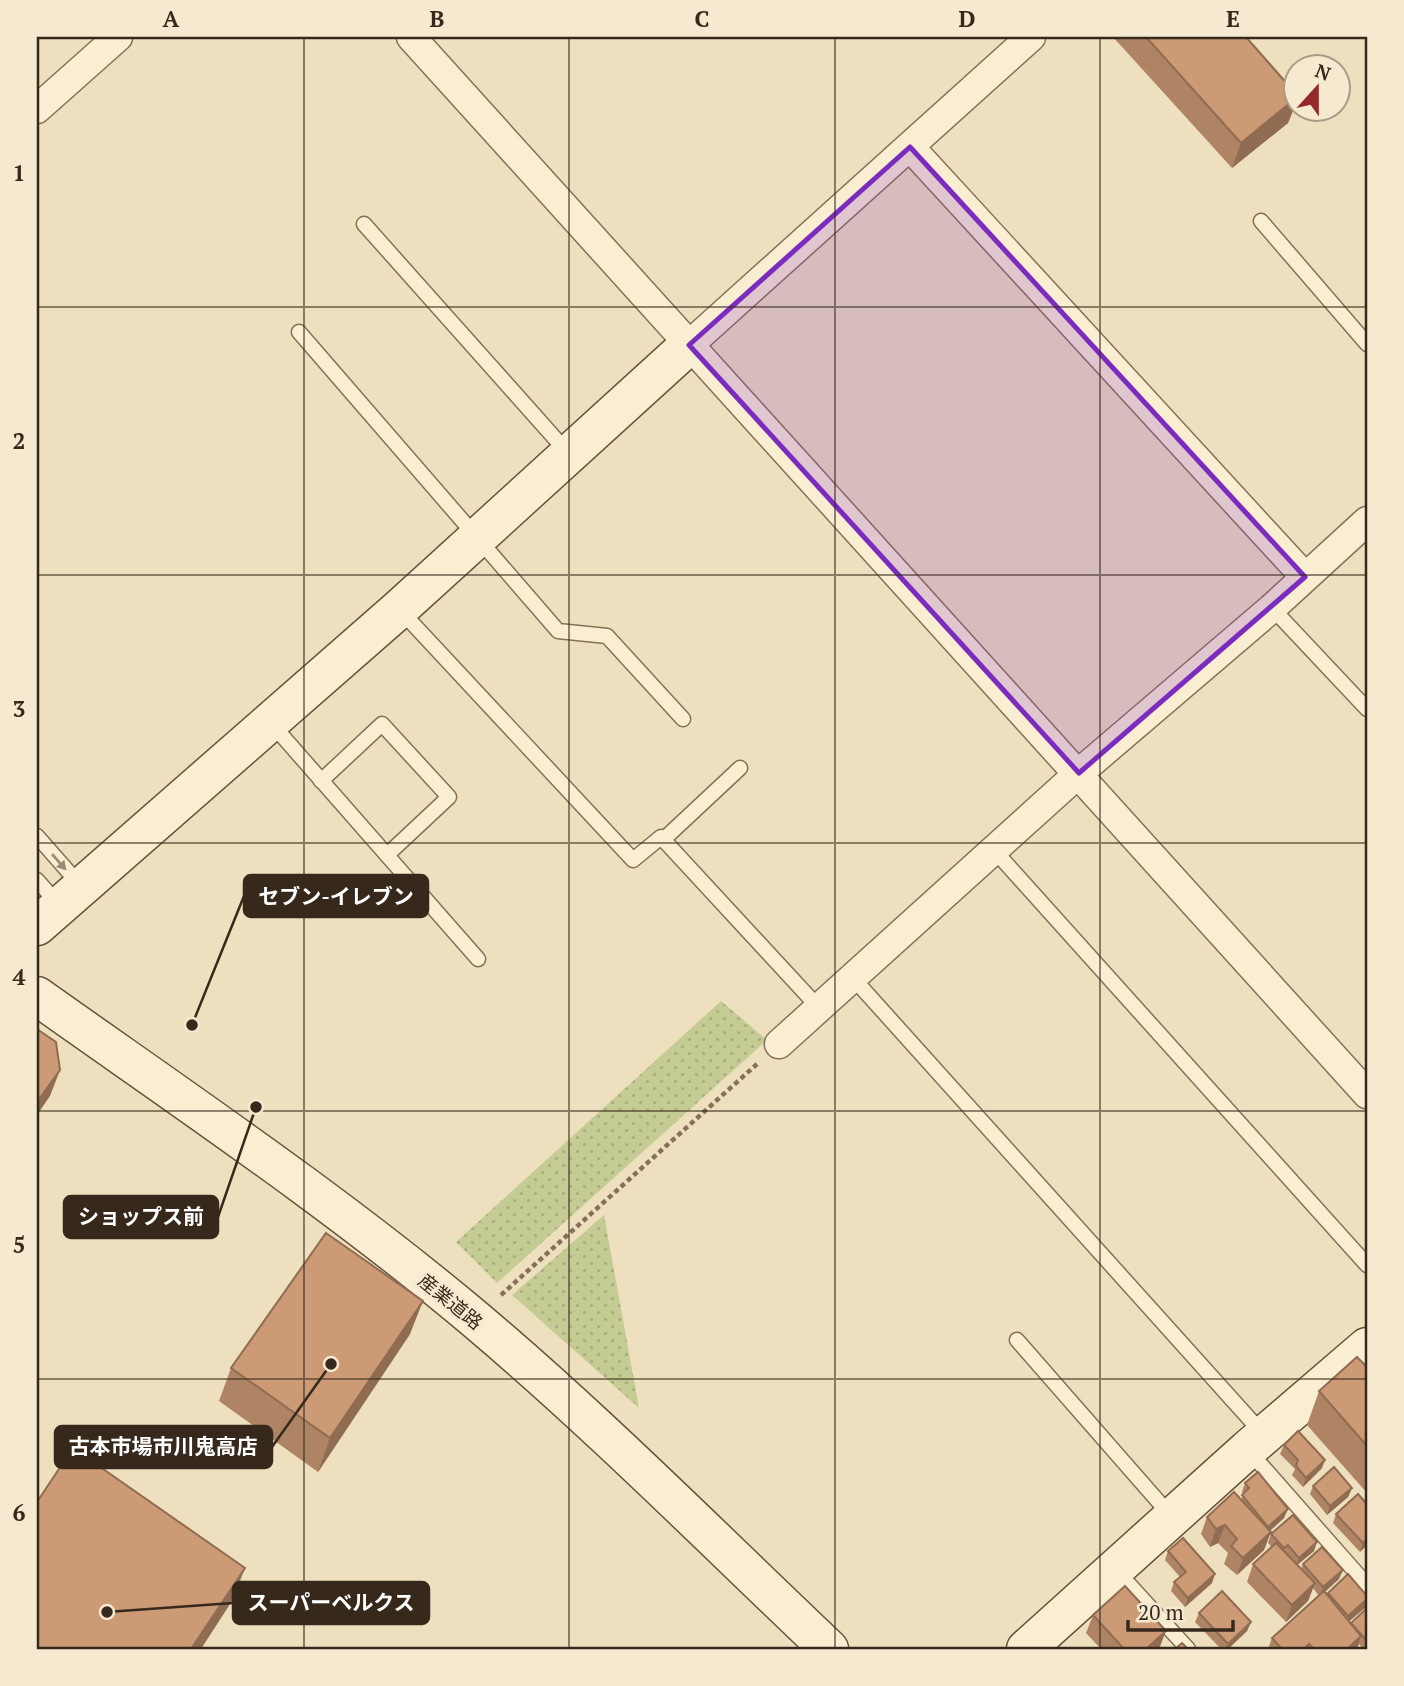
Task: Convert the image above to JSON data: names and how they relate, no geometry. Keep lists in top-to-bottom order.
{
  "streets": {
    "street": ["産業道路"]
  },
  "places": [
    "セブン-イレブン",
    "ショップス前",
    "古本市場市川鬼高店",
    "スーパーベルクス"
  ],
  "scale_bar": "20 m",
  "north": "top",
  "grid": {
    "columns": [
      "A",
      "B",
      "C",
      "D",
      "E"
    ],
    "rows": [
      "1",
      "2",
      "3",
      "4",
      "5",
      "6"
    ]
  }
}
